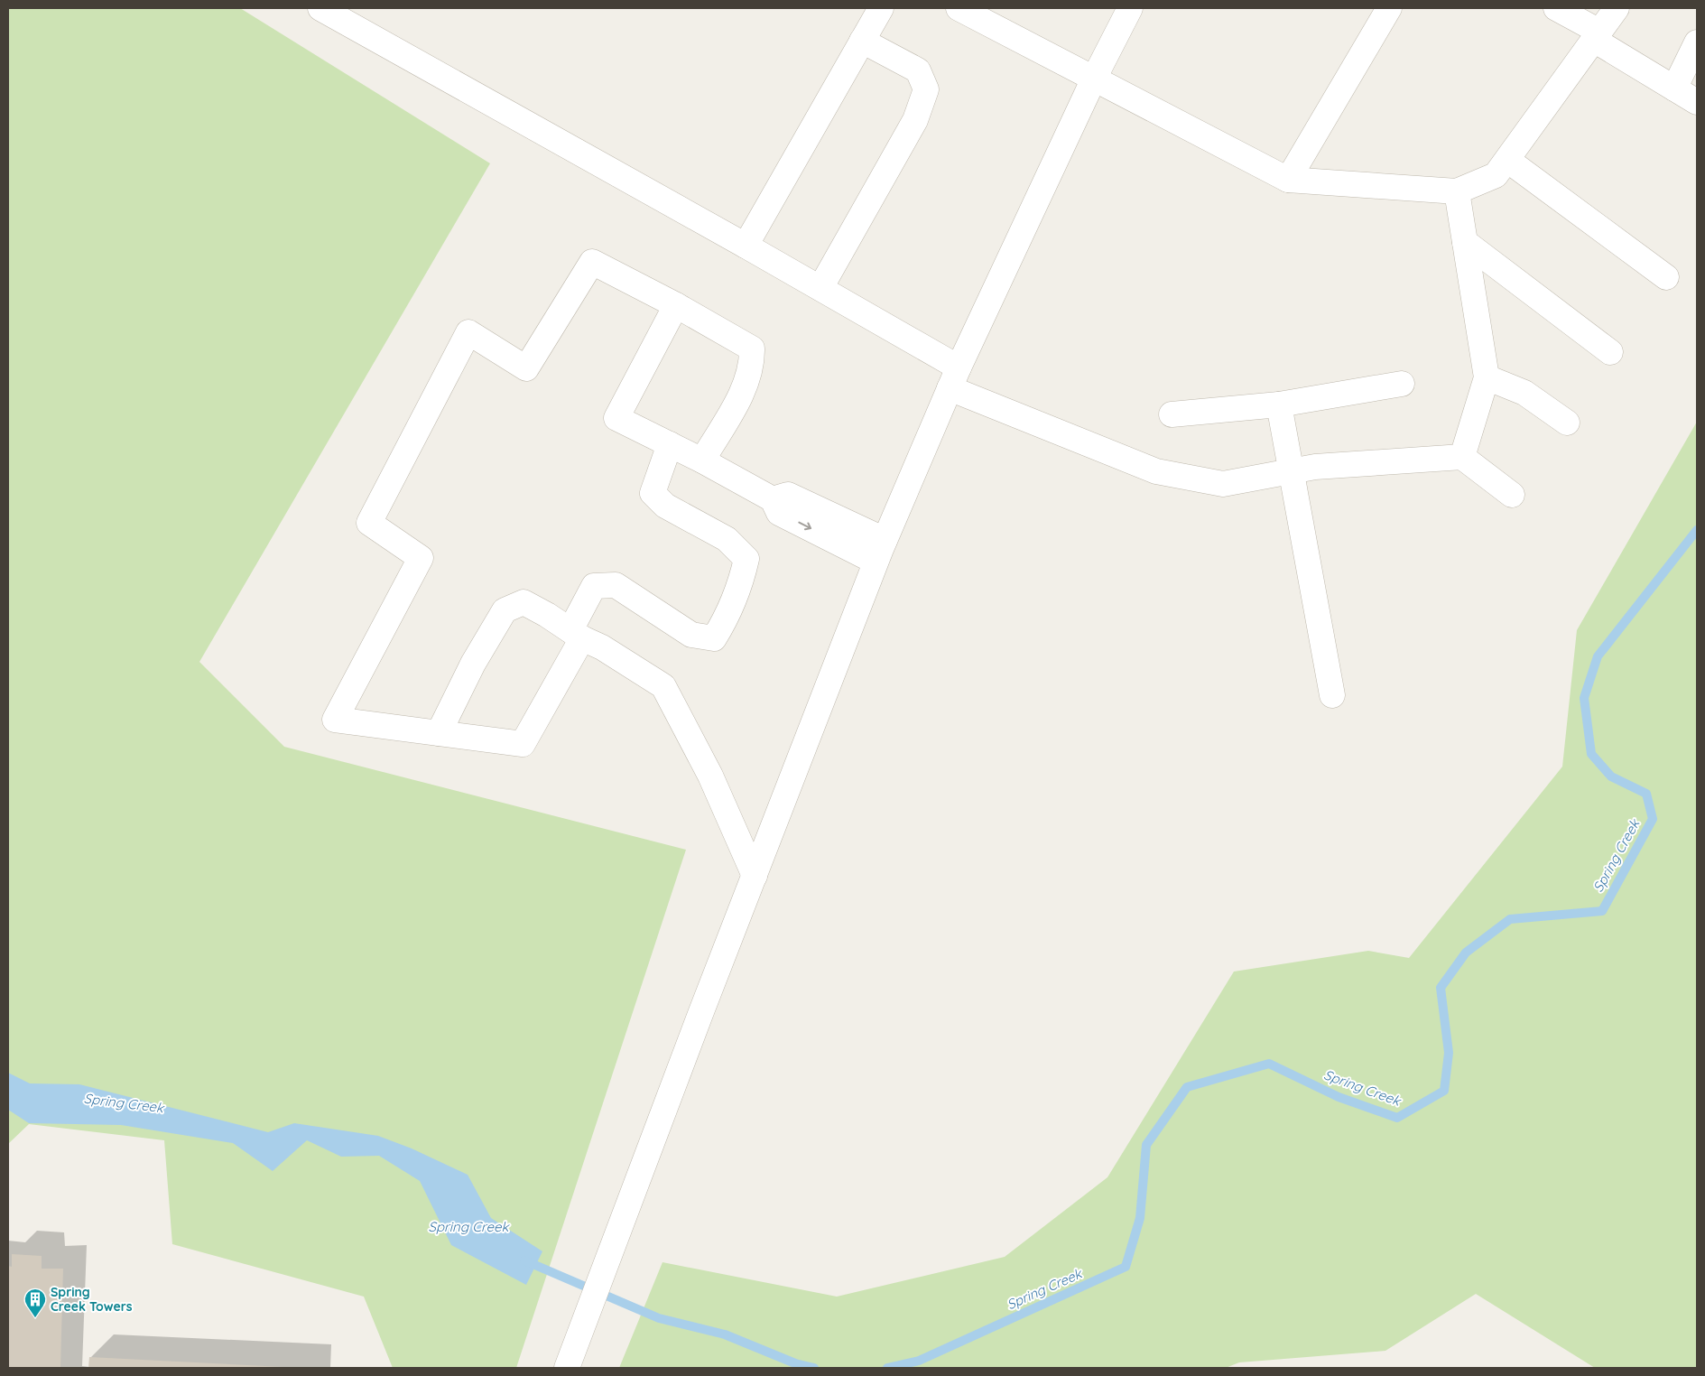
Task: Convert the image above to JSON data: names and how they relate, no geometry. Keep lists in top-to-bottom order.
{
  "water": ["Spring Creek"],
  "places": {
    "building": ["Spring Creek Towers"]
  }
}
